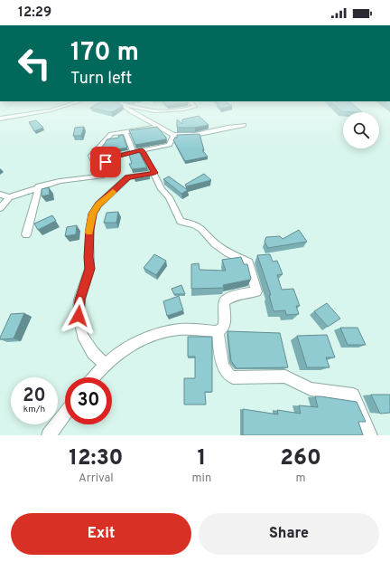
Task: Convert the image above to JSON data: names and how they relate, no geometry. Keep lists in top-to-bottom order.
{
  "page": {
    "status": "12:29",
    "turn": ["170 m", "Turn left"],
    "speed": "20 km/h",
    "limit": "30",
    "eta": [
      "12:30",
      "Arrival",
      "1",
      "min",
      "260",
      "m"
    ],
    "buttons": ["Exit", "Share"]
  }
}
